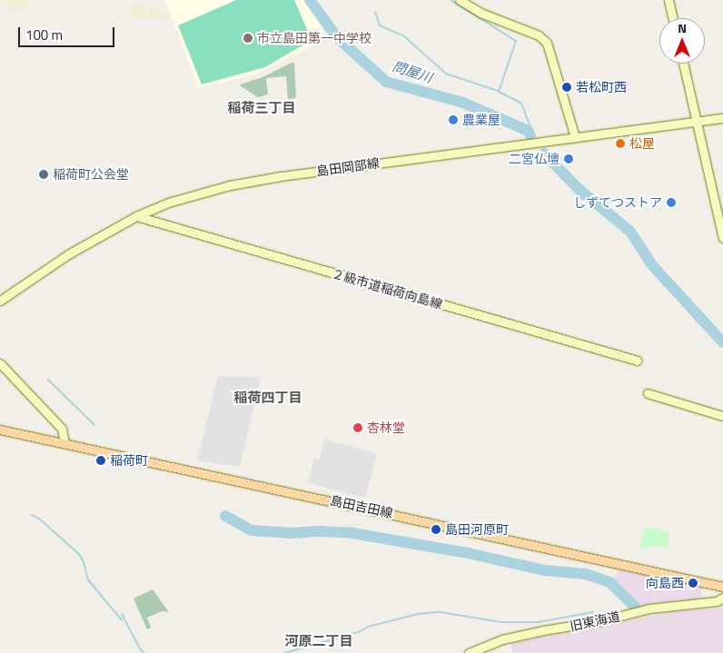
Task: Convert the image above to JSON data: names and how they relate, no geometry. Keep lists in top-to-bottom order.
{
  "streets": {
    "main road": ["島田吉田線"],
    "street": ["島田岡部線", "２級市道稲荷向島線", "旧東海道"]
  },
  "crossings": [
    ["島田岡部線", "２級市道稲荷向島線"]
  ],
  "districts": ["稲荷三丁目", "稲荷四丁目", "河原二丁目"],
  "water": ["問屋川"],
  "places": [
    "市立島田第一中学校",
    "若松町西",
    "農業屋",
    "松屋",
    "二宮仏壇",
    "稲荷町公会堂",
    "しずてつストア",
    "杏林堂",
    "稲荷町",
    "島田河原町",
    "向島西"
  ],
  "scale_bar": "100 m",
  "north": "top"
}
